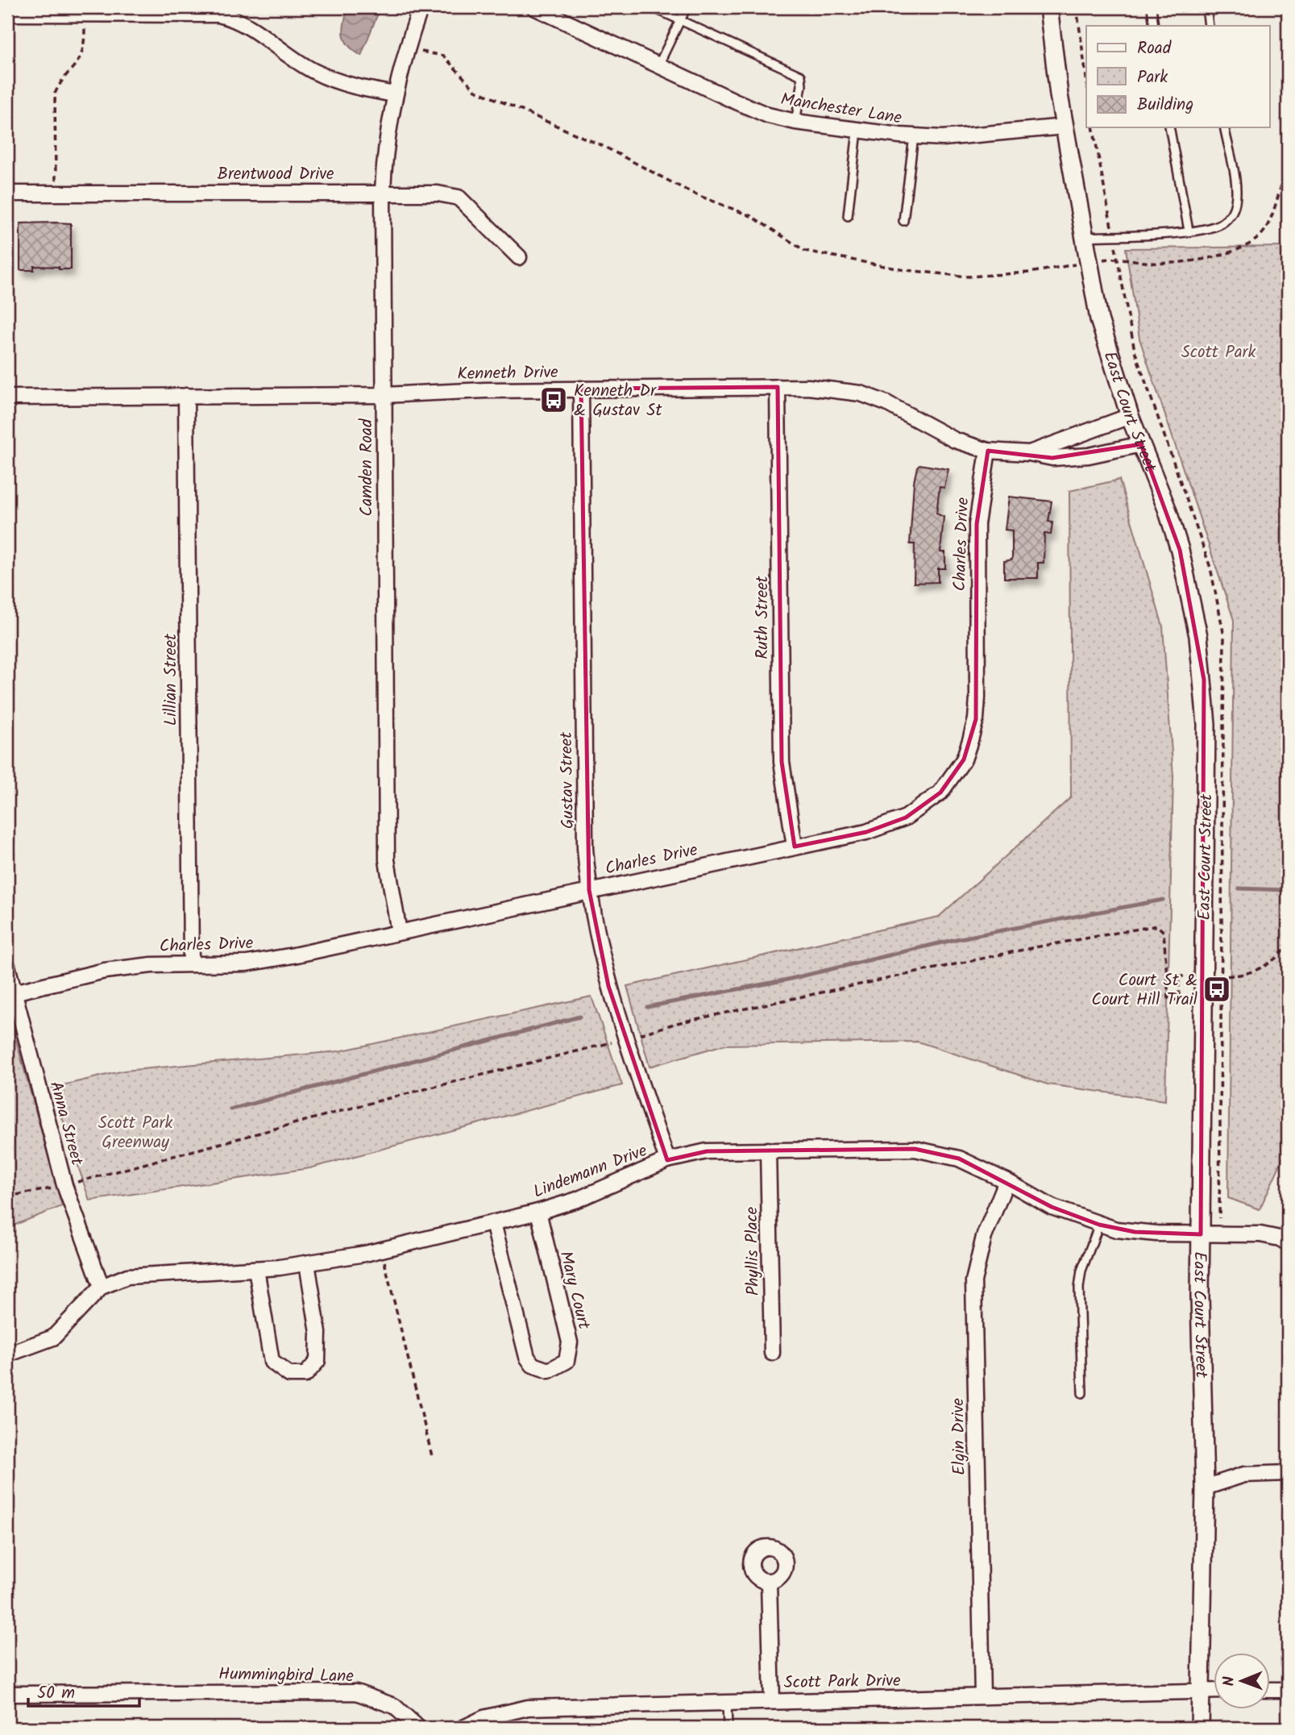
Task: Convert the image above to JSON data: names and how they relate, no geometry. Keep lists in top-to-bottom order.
{
  "streets": {
    "street": [
      "Manchester Lane",
      "Brentwood Drive",
      "Kenneth Drive",
      "East Court Street",
      "Camden Road",
      "Charles Drive",
      "Ruth Street",
      "Lillian Street",
      "Gustav Street",
      "Anna Street",
      "Lindemann Drive",
      "Phyllis Place",
      "Mary Court",
      "Elgin Drive",
      "Hummingbird Lane",
      "Scott Park Drive"
    ]
  },
  "crossings": [
    ["Manchester Lane", "East Court Street"],
    ["Brentwood Drive", "Camden Road"],
    ["Kenneth Drive", "East Court Street"],
    ["Kenneth Drive", "Camden Road"],
    ["Kenneth Drive", "Charles Drive"],
    ["Kenneth Drive", "Ruth Street"],
    ["Kenneth Drive", "Lillian Street"],
    ["Kenneth Drive", "Gustav Street"],
    ["East Court Street", "Lindemann Drive"],
    ["East Court Street", "Scott Park Drive"],
    ["Camden Road", "Charles Drive"],
    ["Charles Drive", "Ruth Street"],
    ["Charles Drive", "Lillian Street"],
    ["Charles Drive", "Gustav Street"],
    ["Charles Drive", "Anna Street"],
    ["Gustav Street", "Lindemann Drive"],
    ["Anna Street", "Lindemann Drive"],
    ["Lindemann Drive", "Phyllis Place"],
    ["Lindemann Drive", "Mary Court"],
    ["Lindemann Drive", "Elgin Drive"],
    ["Elgin Drive", "Scott Park Drive"]
  ],
  "parks": ["Scott Park", "Scott Park Greenway"],
  "places": {
    "bus stop": ["Kenneth Dr & Gustav St", "Court St & Court Hill Trail"]
  },
  "legend": ["Road", "Park", "Building"],
  "scale_bar": "50 m",
  "north": "left"
}
